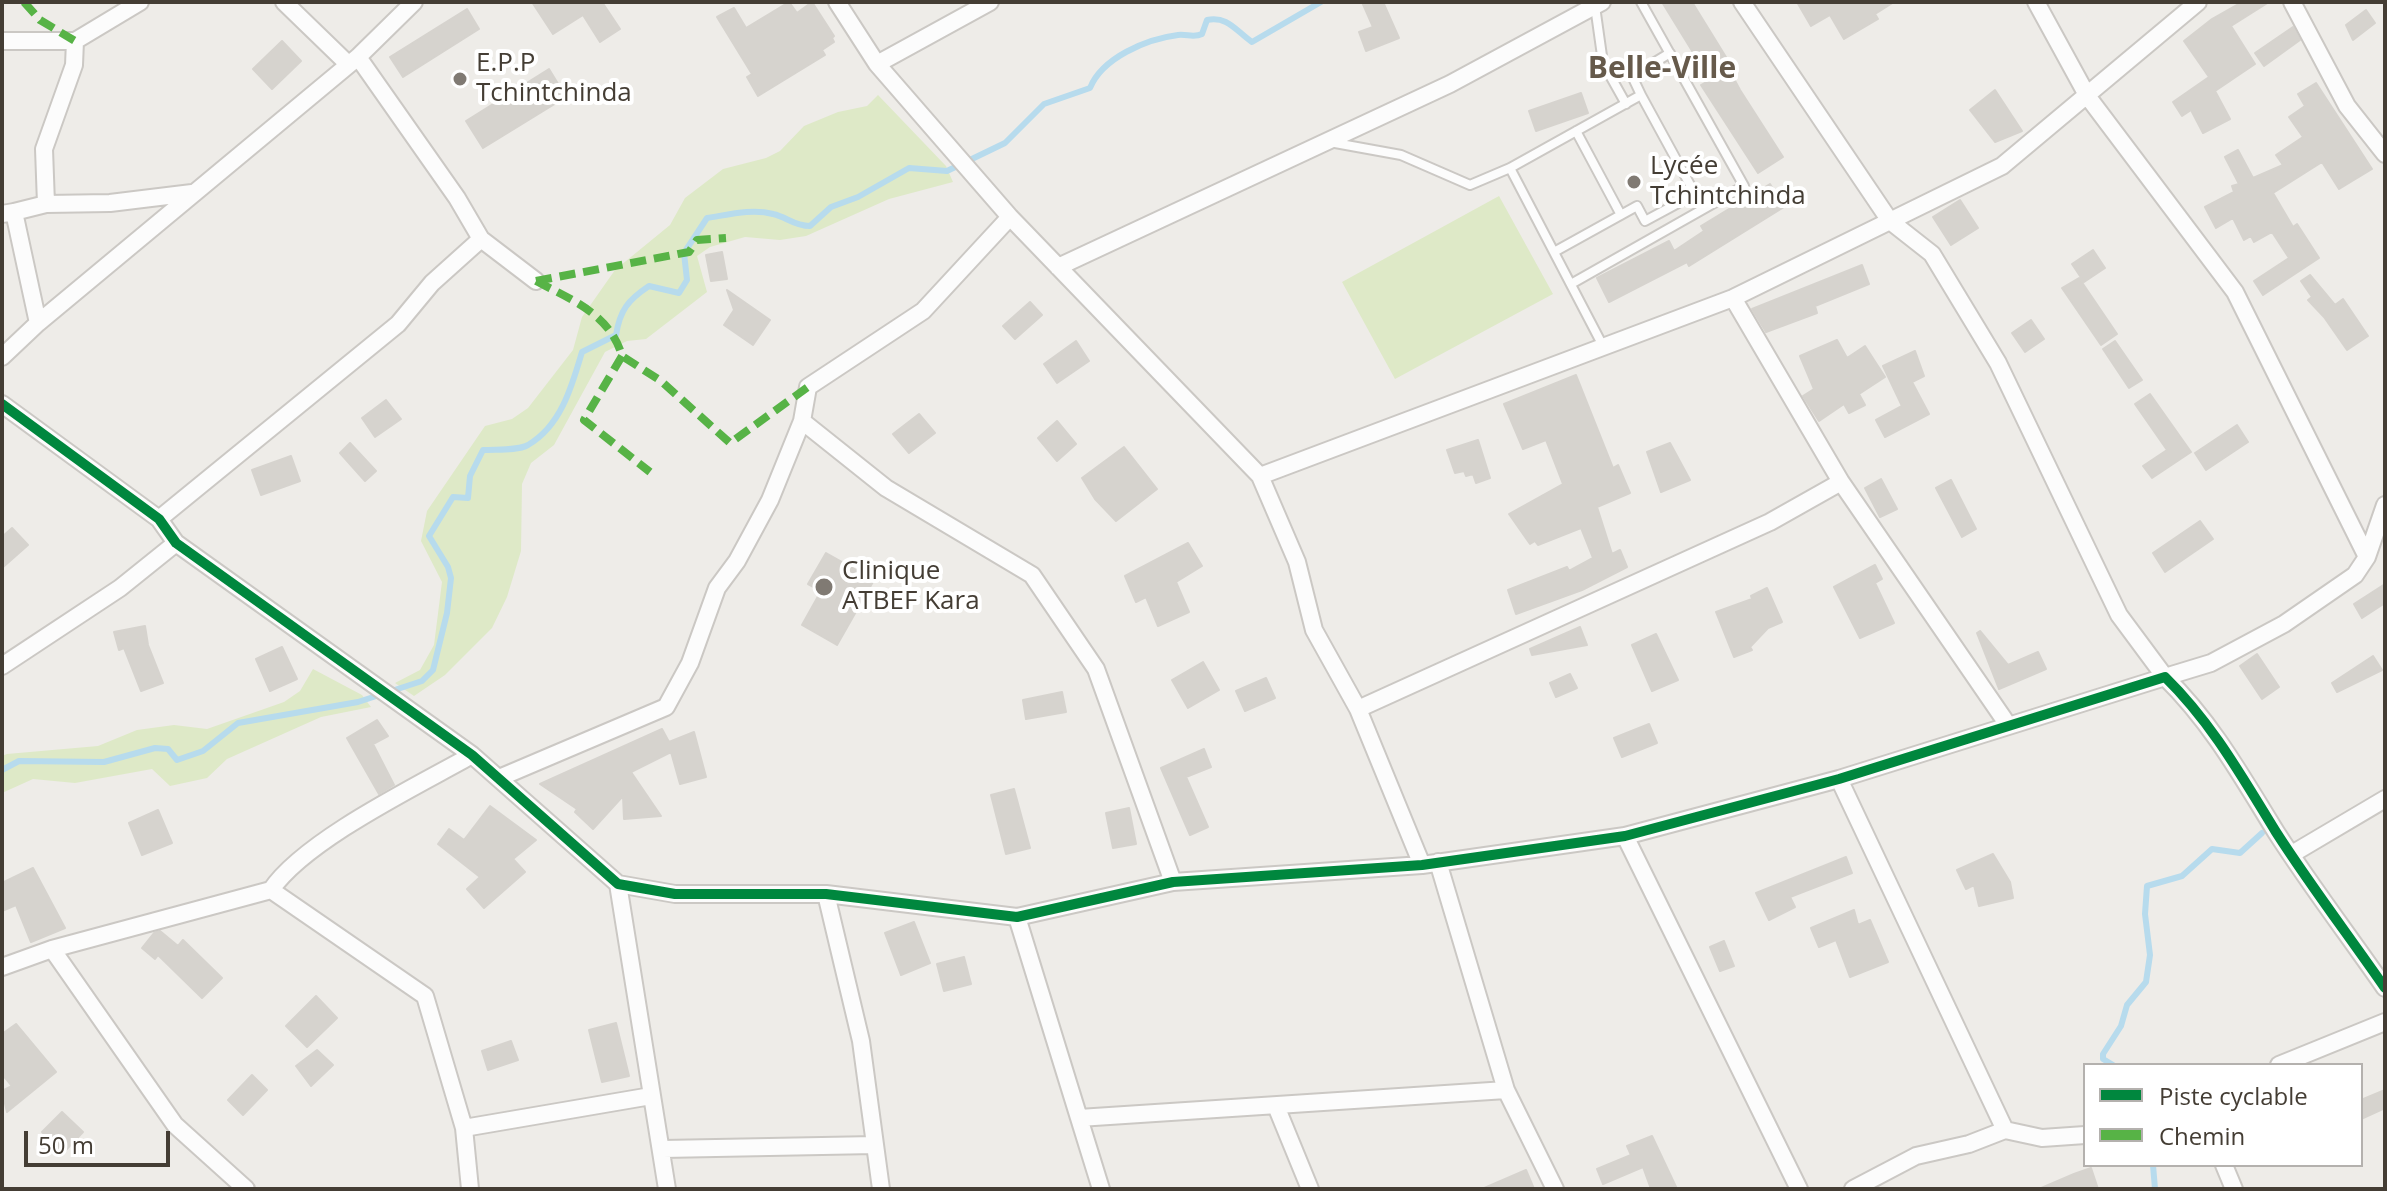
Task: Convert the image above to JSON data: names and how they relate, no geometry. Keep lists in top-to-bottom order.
{
  "districts": ["Belle-Ville"],
  "places": ["E.P.P Tchintchinda", "Lycée Tchintchinda", "Clinique ATBEF Kara"],
  "legend": ["Piste cyclable", "Chemin"],
  "scale_bar": "50 m"
}
